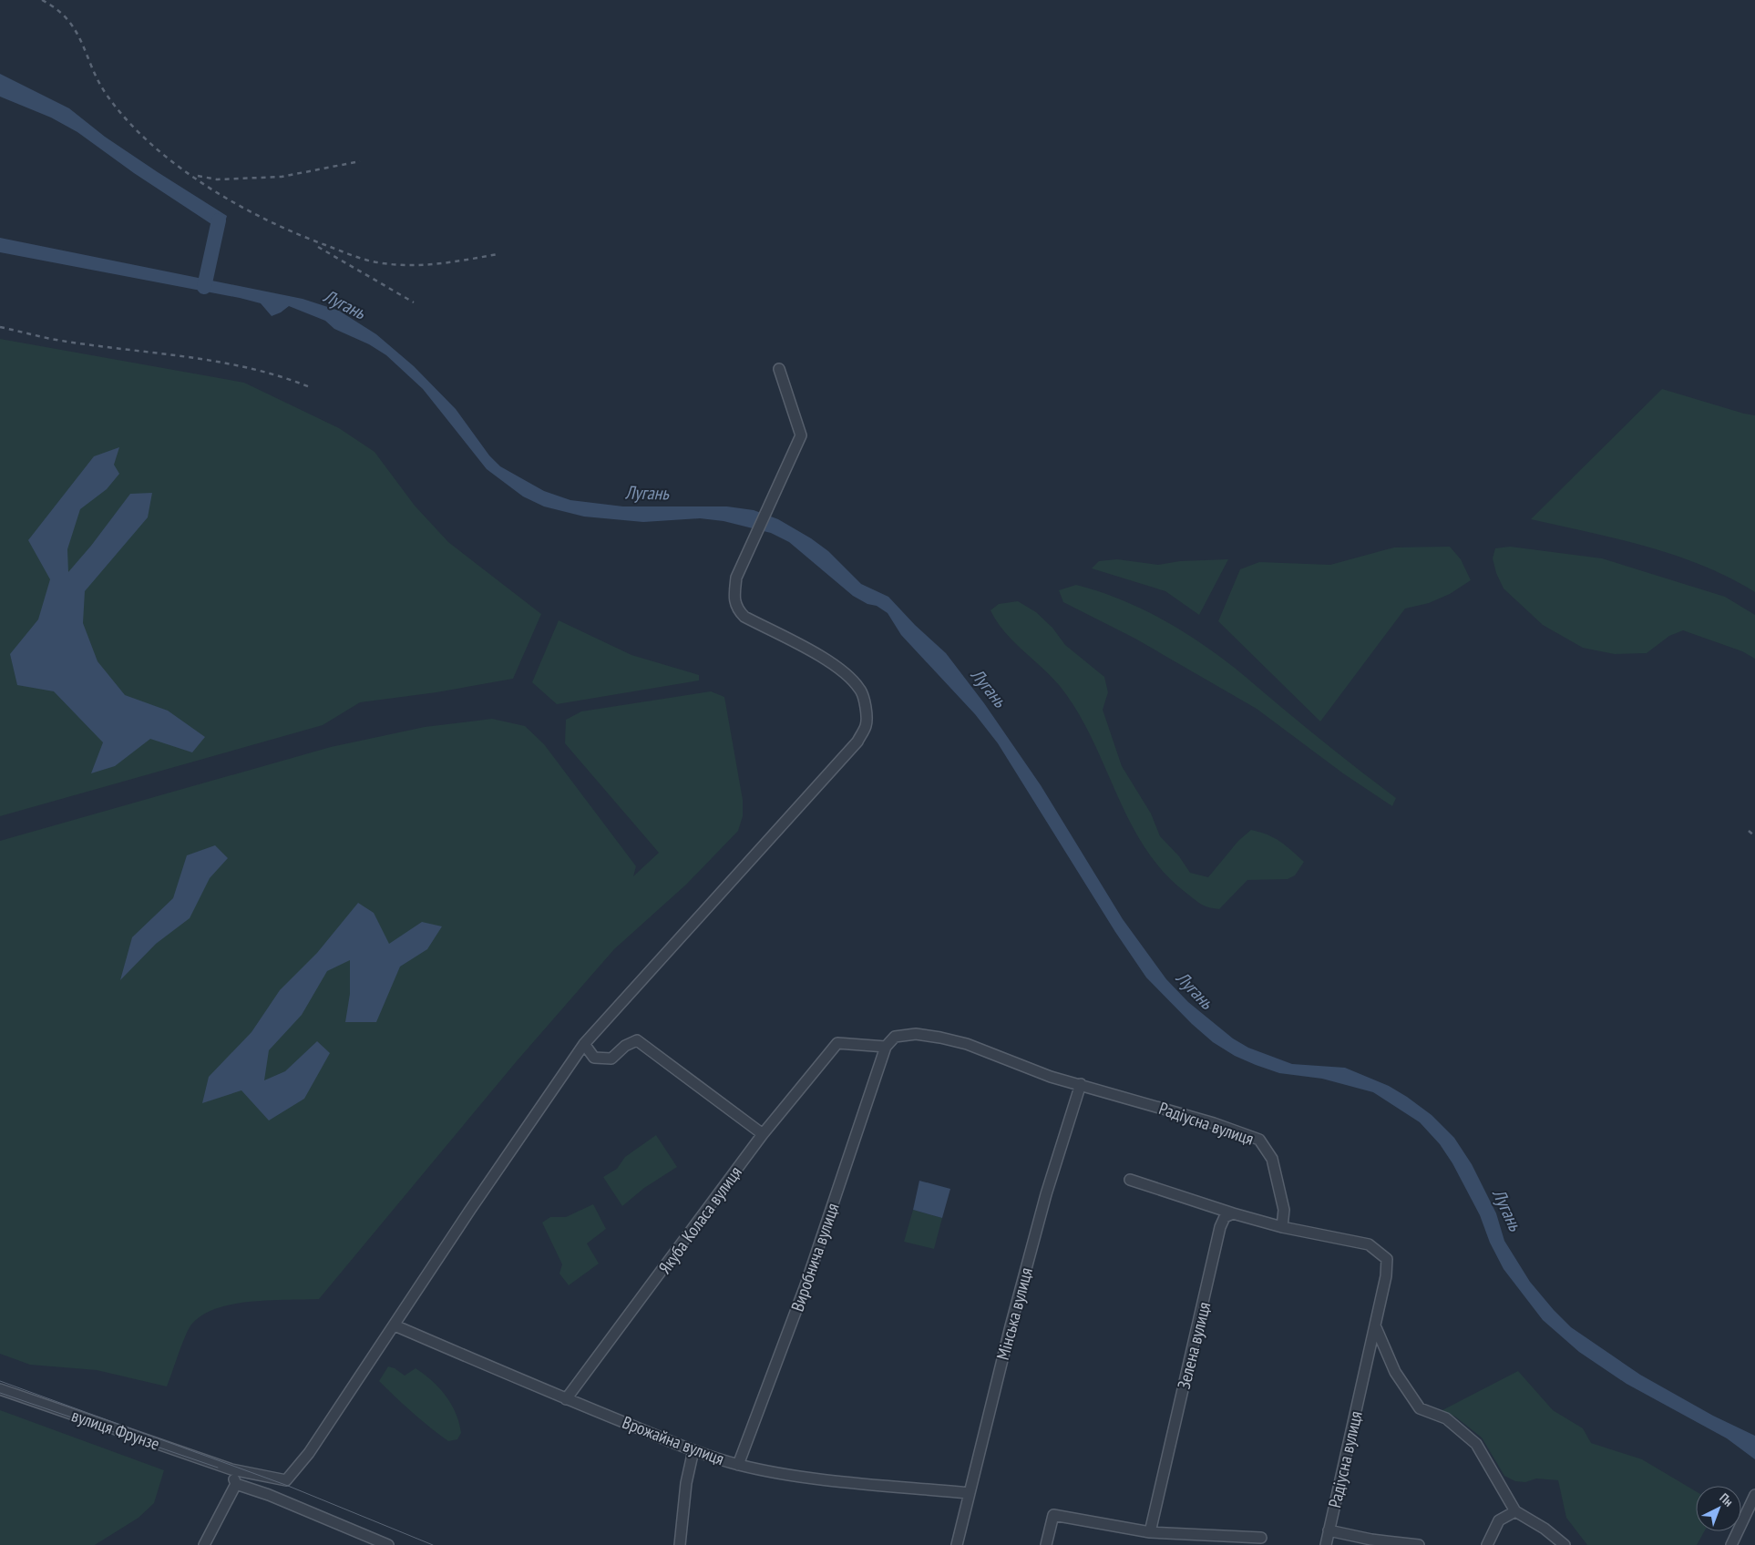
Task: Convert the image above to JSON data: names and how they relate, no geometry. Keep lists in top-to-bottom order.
{
  "streets": {
    "street": [
      "Радіусна вулиця",
      "Якуба Коласа вулиця",
      "Виробнича вулиця",
      "Мінська вулиця",
      "Зелена вулиця",
      "вулиця Фрунзе",
      "Врожайна вулиця"
    ]
  },
  "crossings": [
    ["Радіусна вулиця", "Якуба Коласа вулиця"],
    ["Радіусна вулиця", "Виробнича вулиця"],
    ["Радіусна вулиця", "Мінська вулиця"],
    ["Якуба Коласа вулиця", "Виробнича вулиця"],
    ["Якуба Коласа вулиця", "Врожайна вулиця"],
    ["Виробнича вулиця", "Врожайна вулиця"],
    ["Мінська вулиця", "Врожайна вулиця"],
    ["вулиця Фрунзе", "Врожайна вулиця"]
  ],
  "water": ["Лугань"],
  "north": "top right"
}
